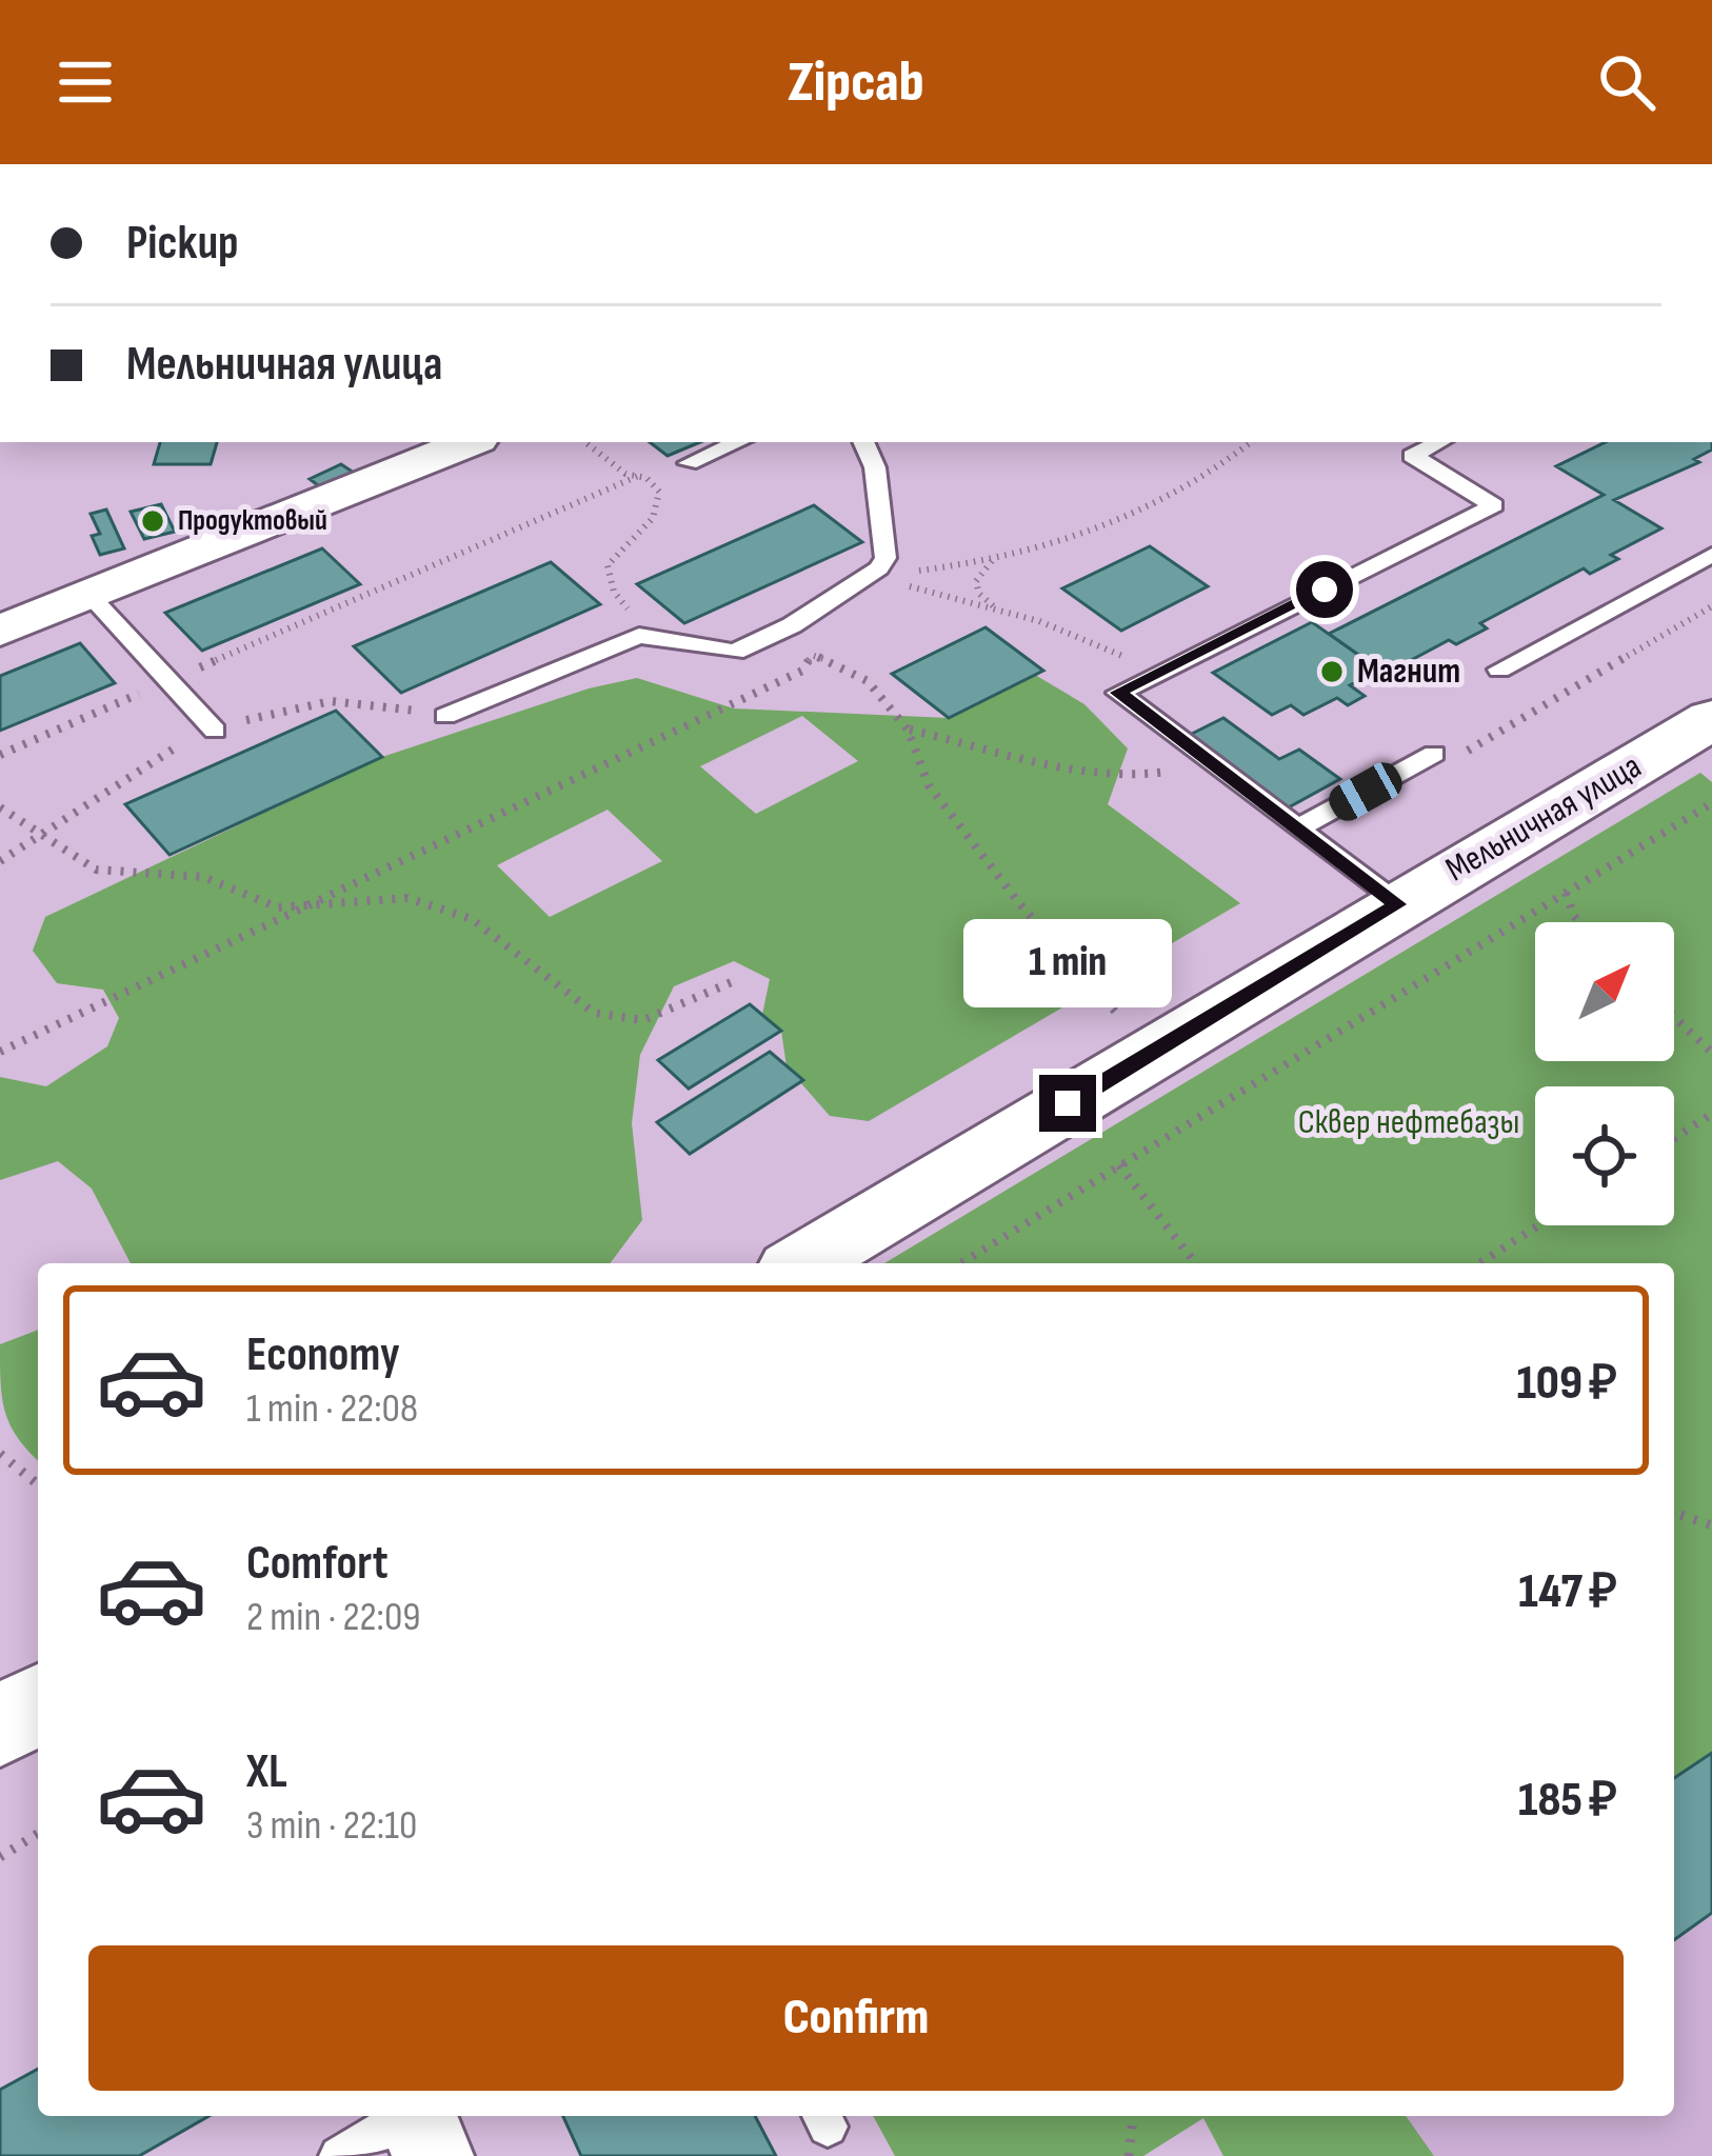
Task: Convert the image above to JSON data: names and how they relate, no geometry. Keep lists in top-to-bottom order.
{
  "streets": {
    "main road": ["Мельничная улица"]
  },
  "parks": ["Сквер нефтебазы"],
  "places": ["Продуктовый", "Магнит"],
  "north": "top right",
  "page": {
    "header": "Zipcab",
    "banner": ["Pickup", "Мельничная улица"],
    "bubble": "1 min",
    "list": [
      {
        "name": "Economy",
        "note": "1 min · 22:08",
        "value": "109 ₽"
      },
      {
        "name": "Comfort",
        "note": "2 min · 22:09",
        "value": "147 ₽"
      },
      {
        "name": "XL",
        "note": "3 min · 22:10",
        "value": "185 ₽"
      }
    ],
    "buttons": "Confirm"
  }
}
